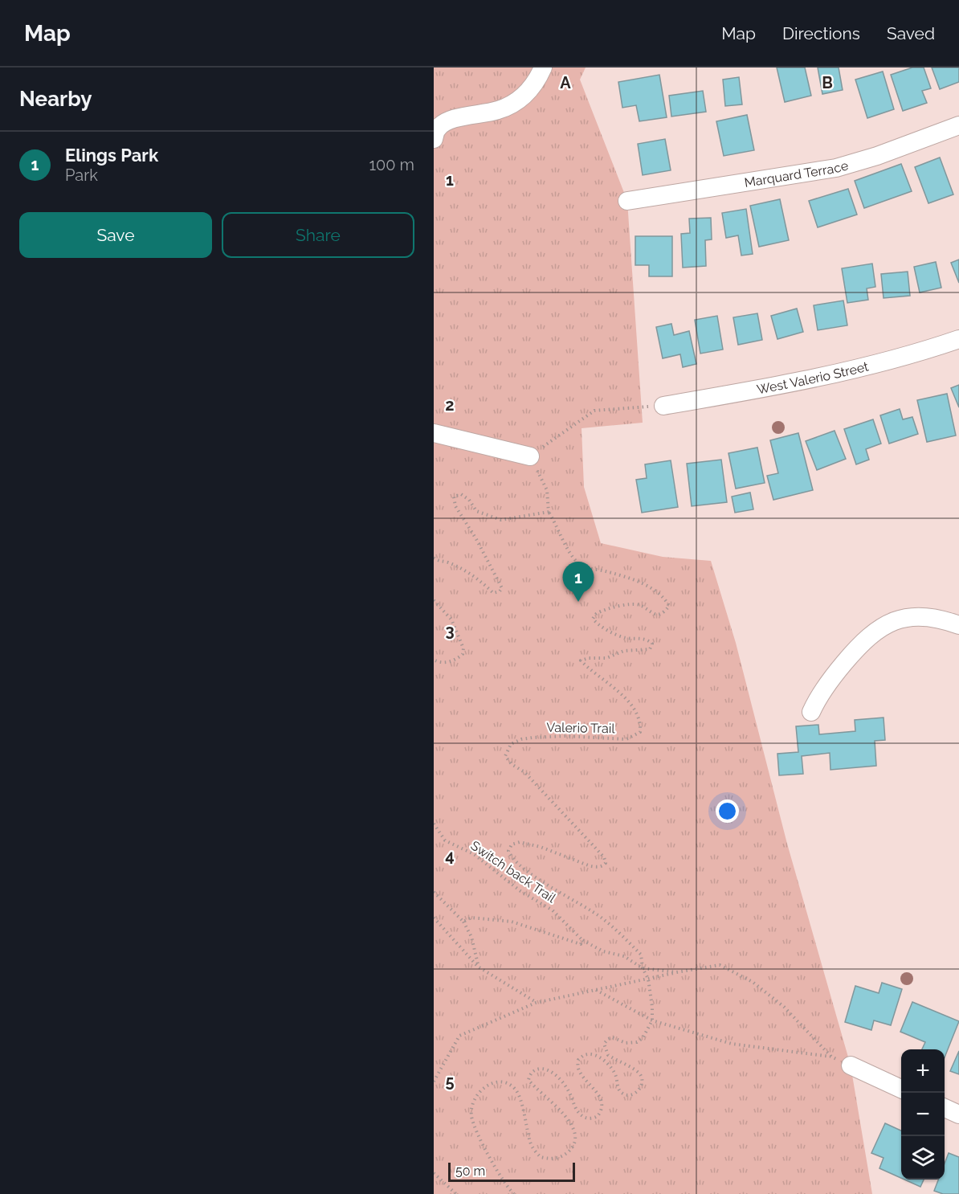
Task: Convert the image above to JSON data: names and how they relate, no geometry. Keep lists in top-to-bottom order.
{
  "streets": {
    "street": ["Marquard Terrace", "West Valerio Street"],
    "path": ["Valerio Trail", "Switch back Trail"]
  },
  "scale_bar": "50 m",
  "page": {
    "header": "Map",
    "nav": ["Map", "Directions", "Saved"],
    "heading": "Nearby",
    "list": [
      {
        "mark": "1",
        "name": "Elings Park",
        "note": "Park",
        "value": "100 m"
      }
    ],
    "buttons": ["Save", "Share"],
    "pins": "1",
    "map_buttons": ["+", "−"],
    "scale": "50 m"
  },
  "grid": {
    "columns": ["A", "B"],
    "rows": [
      "1",
      "2",
      "3",
      "4",
      "5"
    ]
  }
}
